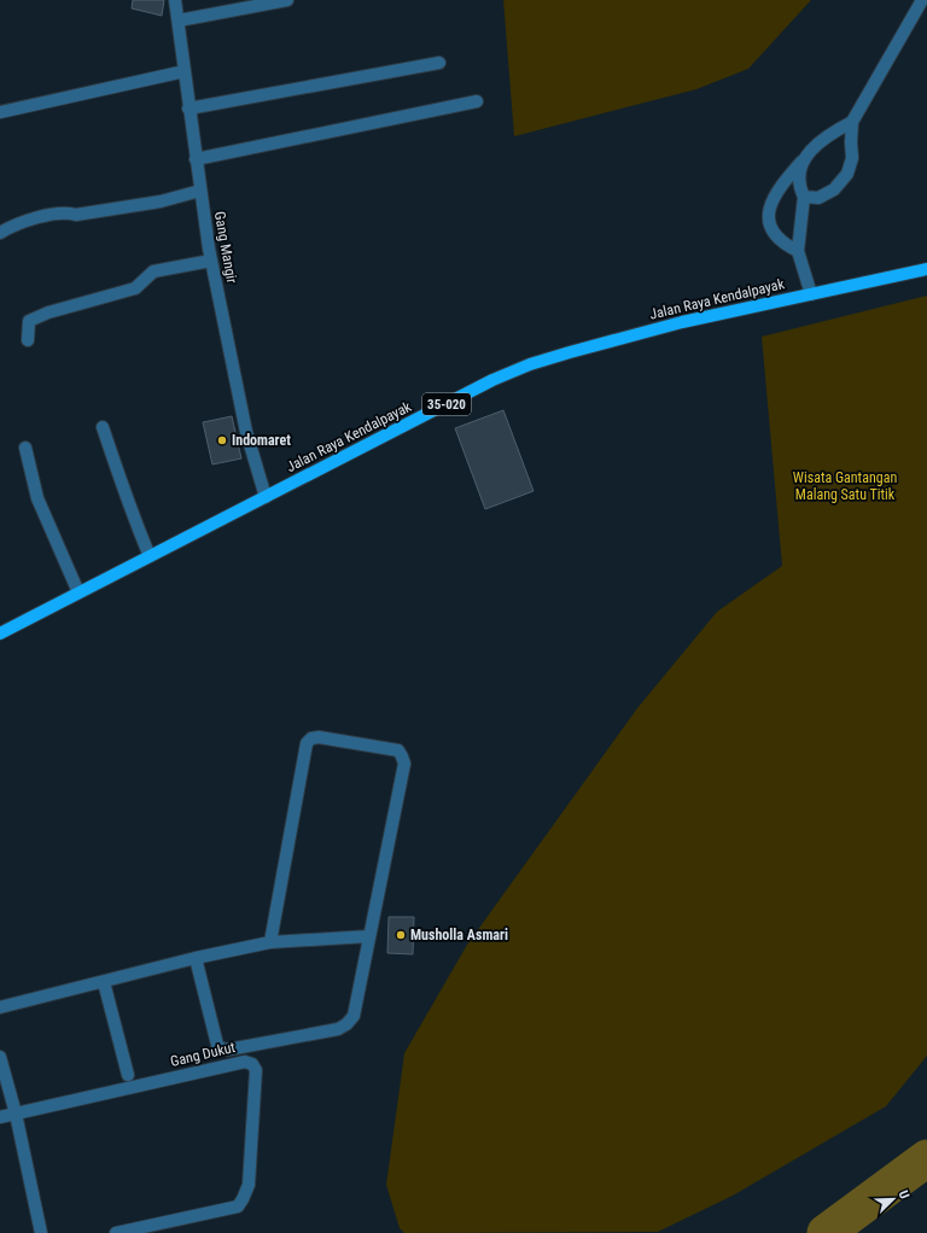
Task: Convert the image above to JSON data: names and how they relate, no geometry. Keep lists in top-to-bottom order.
{
  "streets": {
    "main road": ["Jalan Raya Kendalpayak", "35-020"],
    "street": ["Gang Mangir", "Gang Dukut"]
  },
  "crossings": [
    ["Gang Mangir", "Jalan Raya Kendalpayak"]
  ],
  "parks": ["Wisata Gantangan Malang Satu Titik"],
  "places": ["Indomaret", "Musholla Asmari"],
  "north": "top right"
}
